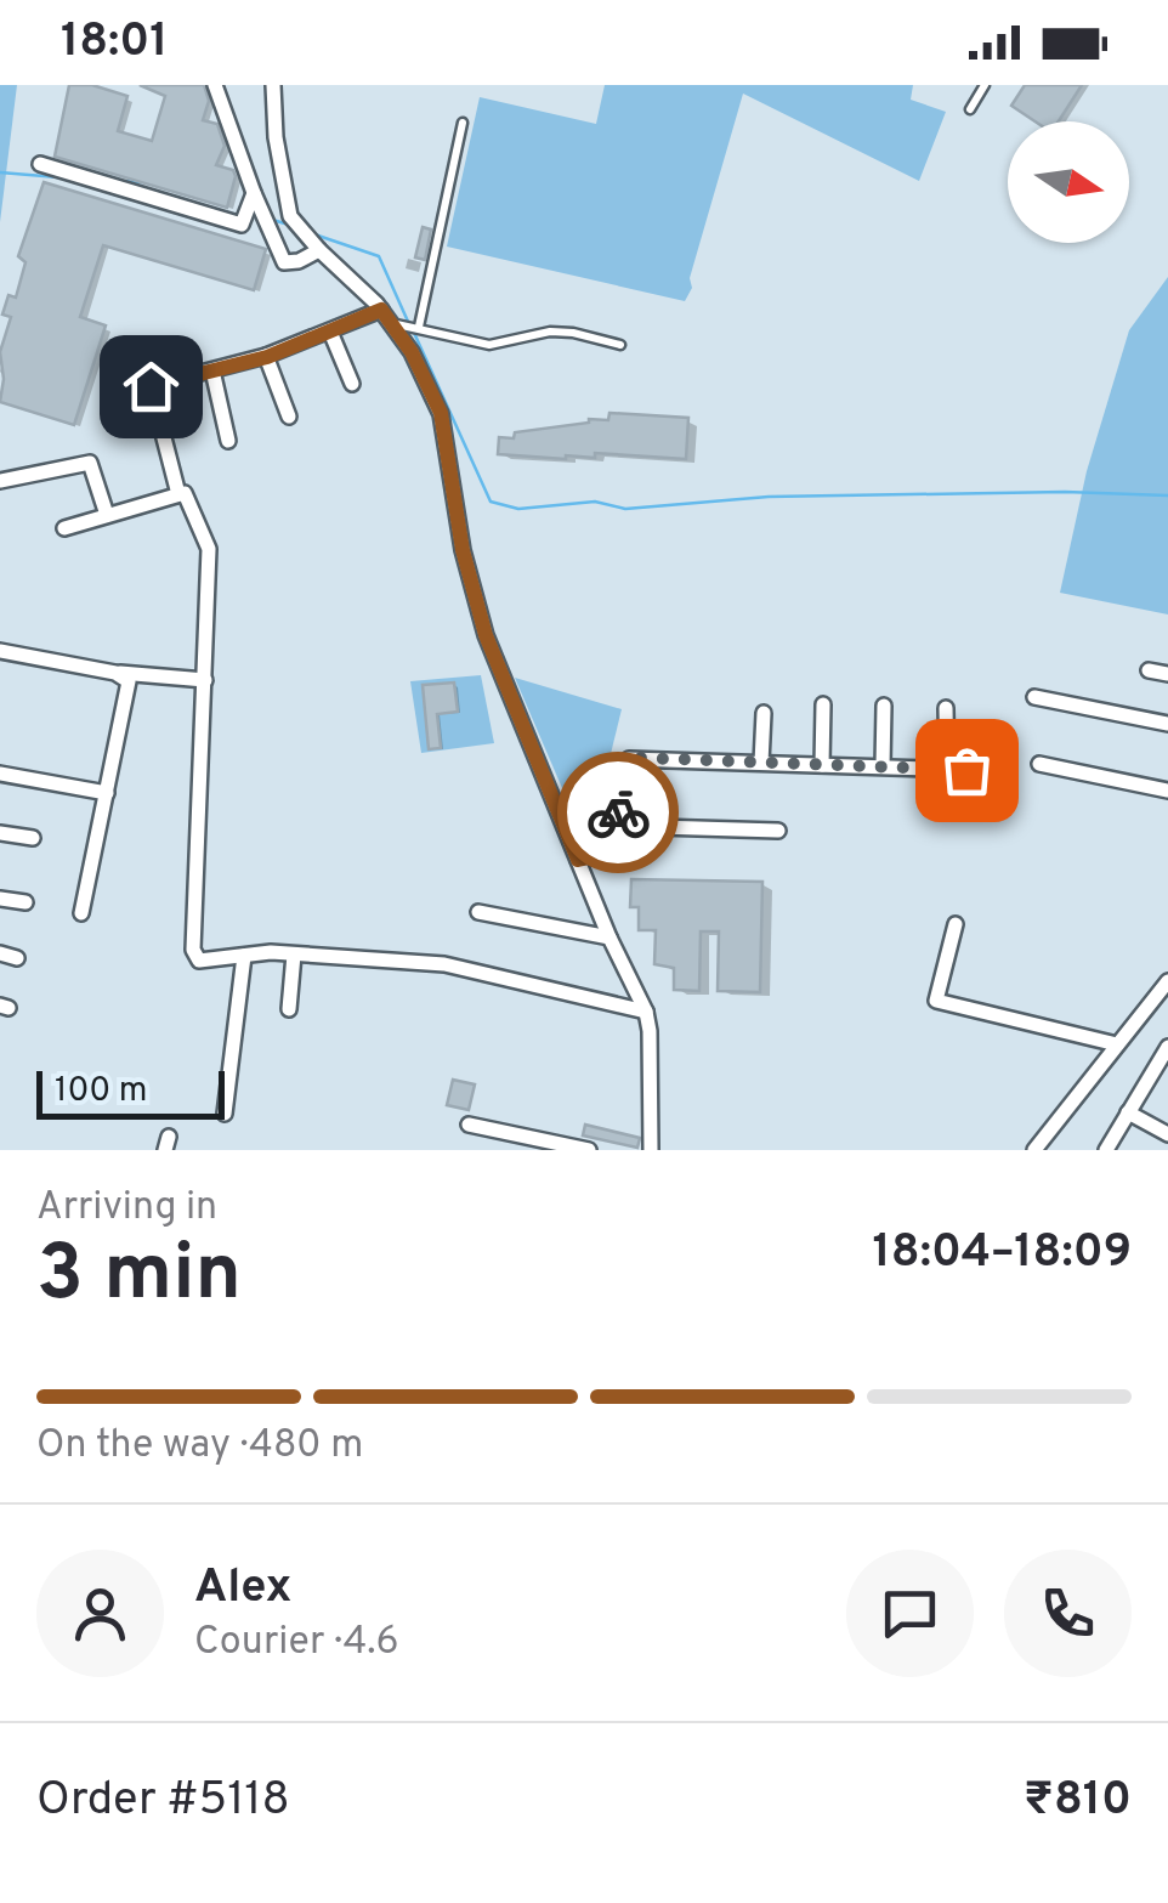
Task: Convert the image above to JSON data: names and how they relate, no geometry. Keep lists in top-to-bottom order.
{
  "scale_bar": "100 m",
  "north": "right",
  "page": {
    "status": "18:01",
    "scale": "100 m",
    "heading": ["3 min", "Arriving in", "18:04–18:09"],
    "panel": [
      "Alex",
      "Courier · 4.6",
      "Order #5118",
      "₹810"
    ],
    "bar": "On the way · 480 m"
  }
}
